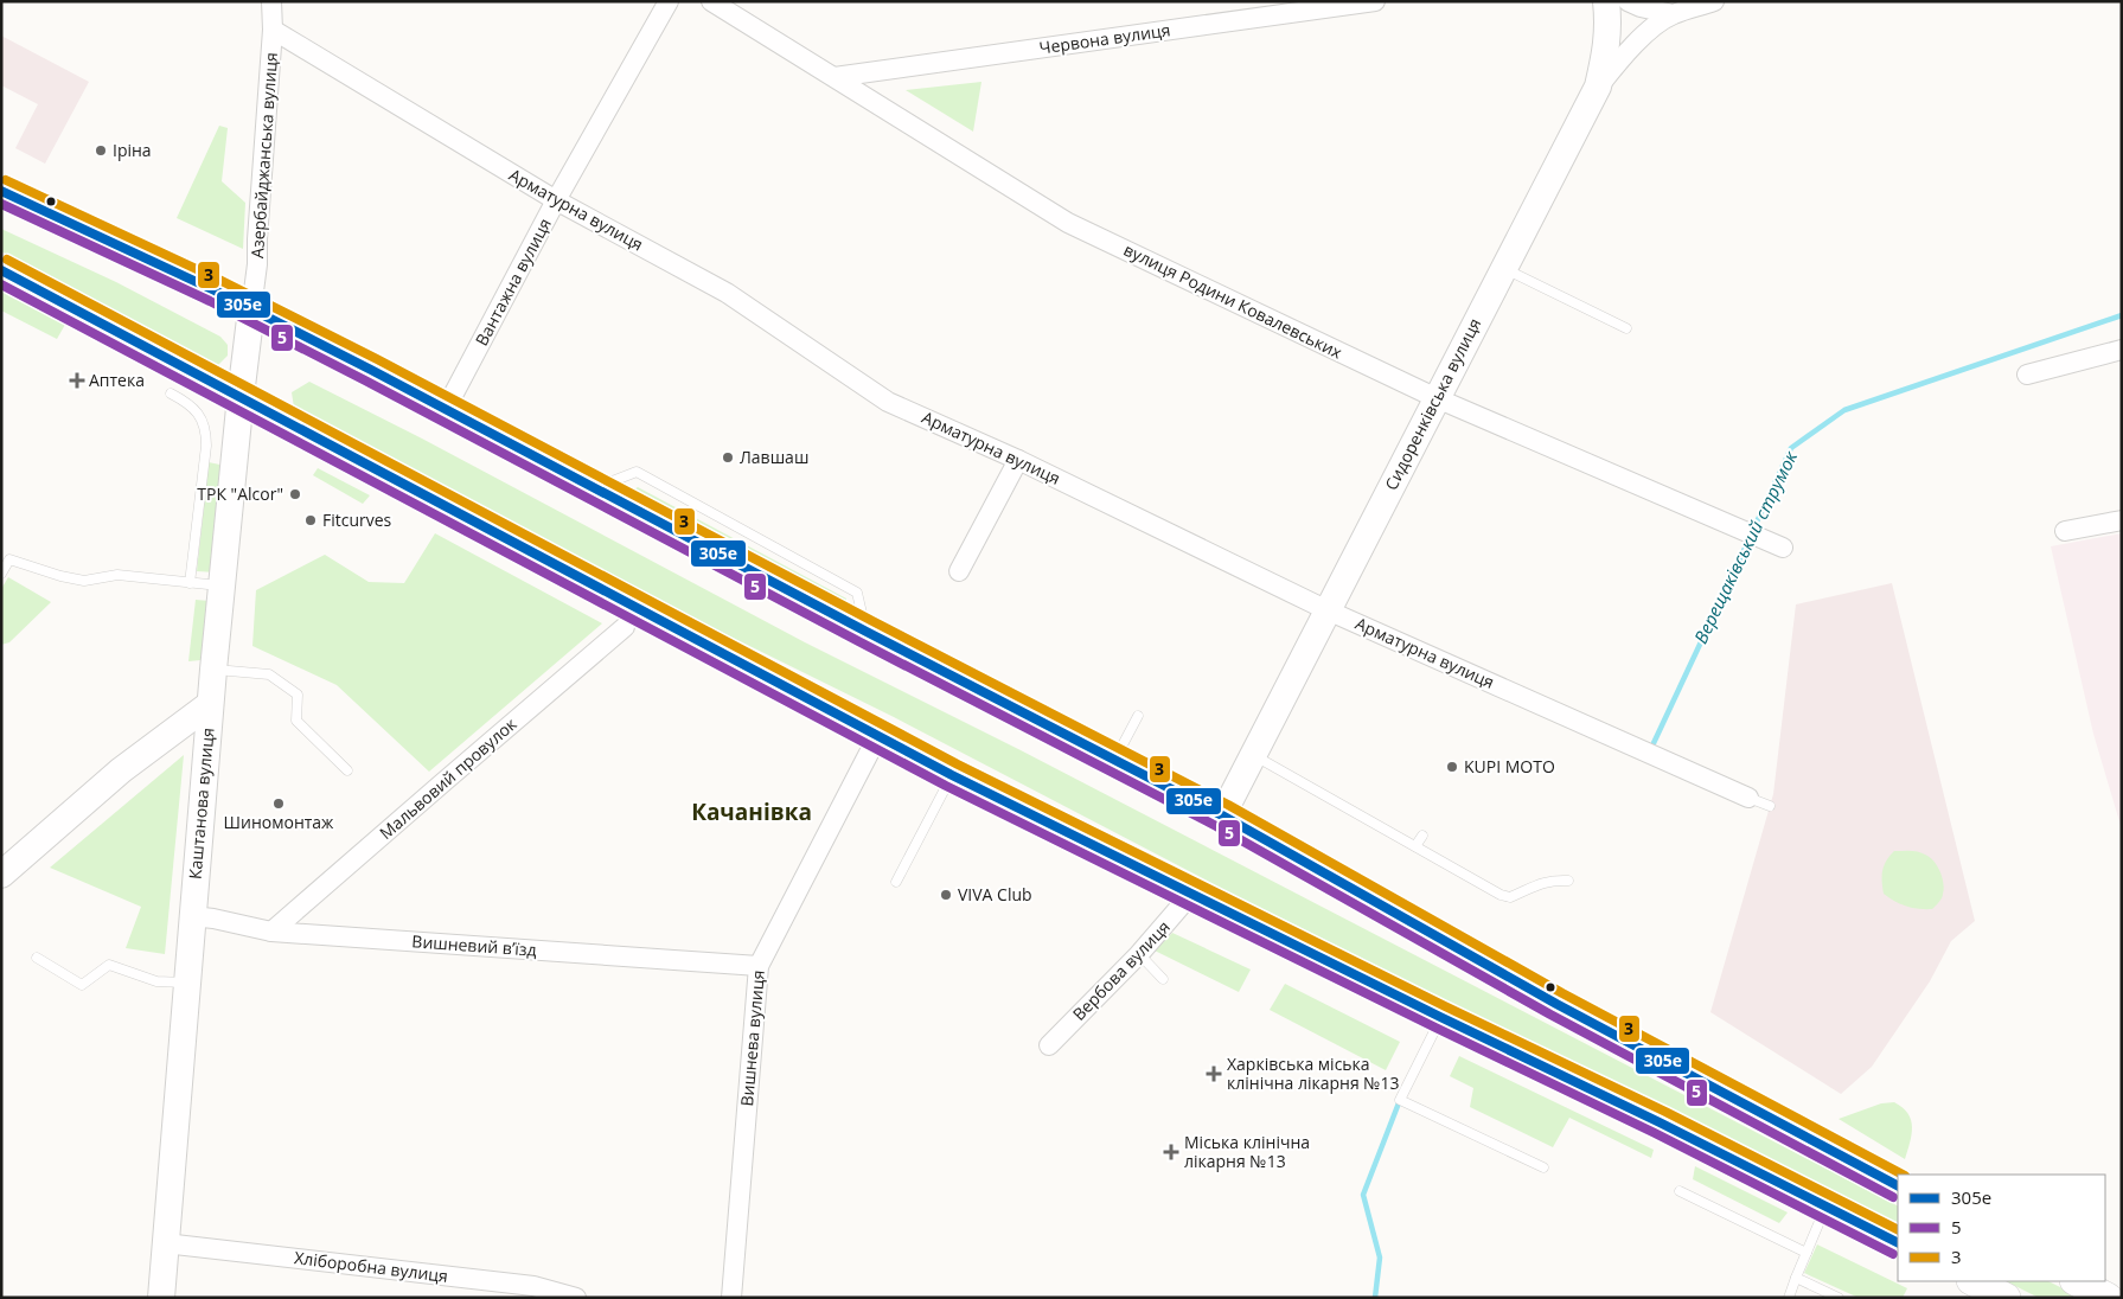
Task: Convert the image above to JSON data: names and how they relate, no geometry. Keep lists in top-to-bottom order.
{
  "streets": {
    "street": [
      "Червона вулиця",
      "Азербайджанська вулиця",
      "Арматурна вулиця",
      "Вантажна вулиця",
      "вулиця Родини Ковалевських",
      "Сидоренківська вулиця",
      "Мальвовий провулок",
      "Каштанова вулиця",
      "Вишневий в’їзд",
      "Вербова вулиця",
      "Вишнева вулиця",
      "Хліборобна вулиця"
    ]
  },
  "crossings": [
    ["Червона вулиця", "вулиця Родини Ковалевських"],
    ["Азербайджанська вулиця", "Арматурна вулиця"],
    ["Азербайджанська вулиця", "Каштанова вулиця"],
    ["Арматурна вулиця", "Вантажна вулиця"],
    ["Арматурна вулиця", "Сидоренківська вулиця"],
    ["вулиця Родини Ковалевських", "Сидоренківська вулиця"],
    ["Мальвовий провулок", "Вишневий в’їзд"],
    ["Каштанова вулиця", "Вишневий в’їзд"],
    ["Каштанова вулиця", "Хліборобна вулиця"],
    ["Вишневий в’їзд", "Вишнева вулиця"]
  ],
  "districts": ["Качанівка"],
  "water": ["Верещаківський струмок"],
  "places": {
    "other": [
      "Іріна",
      "Лавшаш",
      "ТРК \"Alcor\"",
      "Fitcurves",
      "KUPI MOTO",
      "Шиномонтаж",
      "VIVA Club"
    ],
    "health": ["Аптека", "Харківська міська клінічна лікарня №13", "Міська клінічна лікарня №13"]
  },
  "lines": ["transit line 3", "transit line 305e", "transit line 5"],
  "legend": ["305e", "5", "3"]
}
